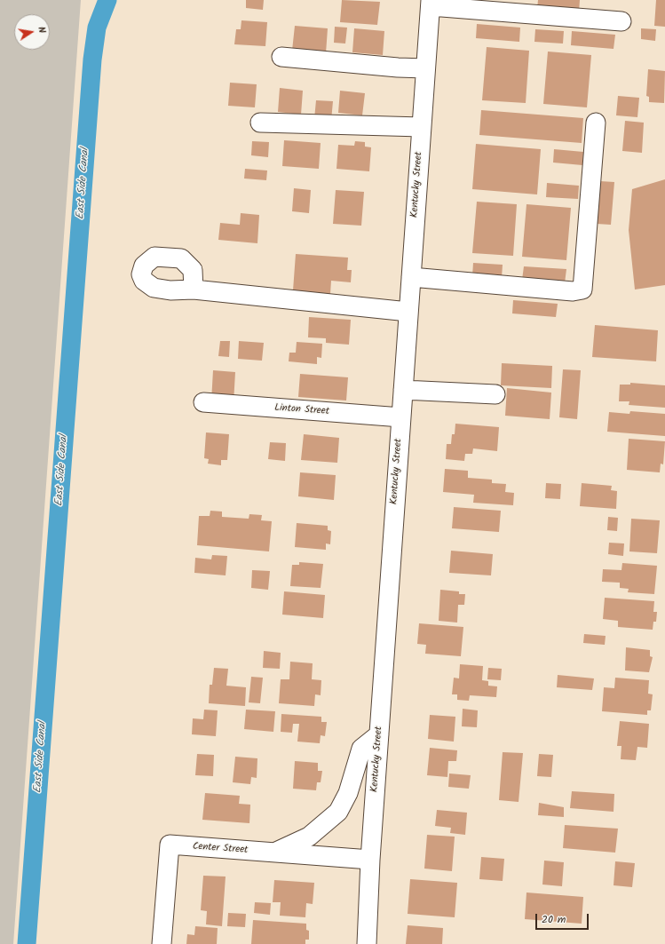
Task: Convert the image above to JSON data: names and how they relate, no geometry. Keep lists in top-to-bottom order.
{
  "streets": {
    "street": ["Kentucky Street", "Linton Street", "Center Street"]
  },
  "crossings": [
    ["Kentucky Street", "Linton Street"],
    ["Kentucky Street", "Center Street"]
  ],
  "water": ["East Side Canal"],
  "scale_bar": "20 m",
  "north": "right"
}
